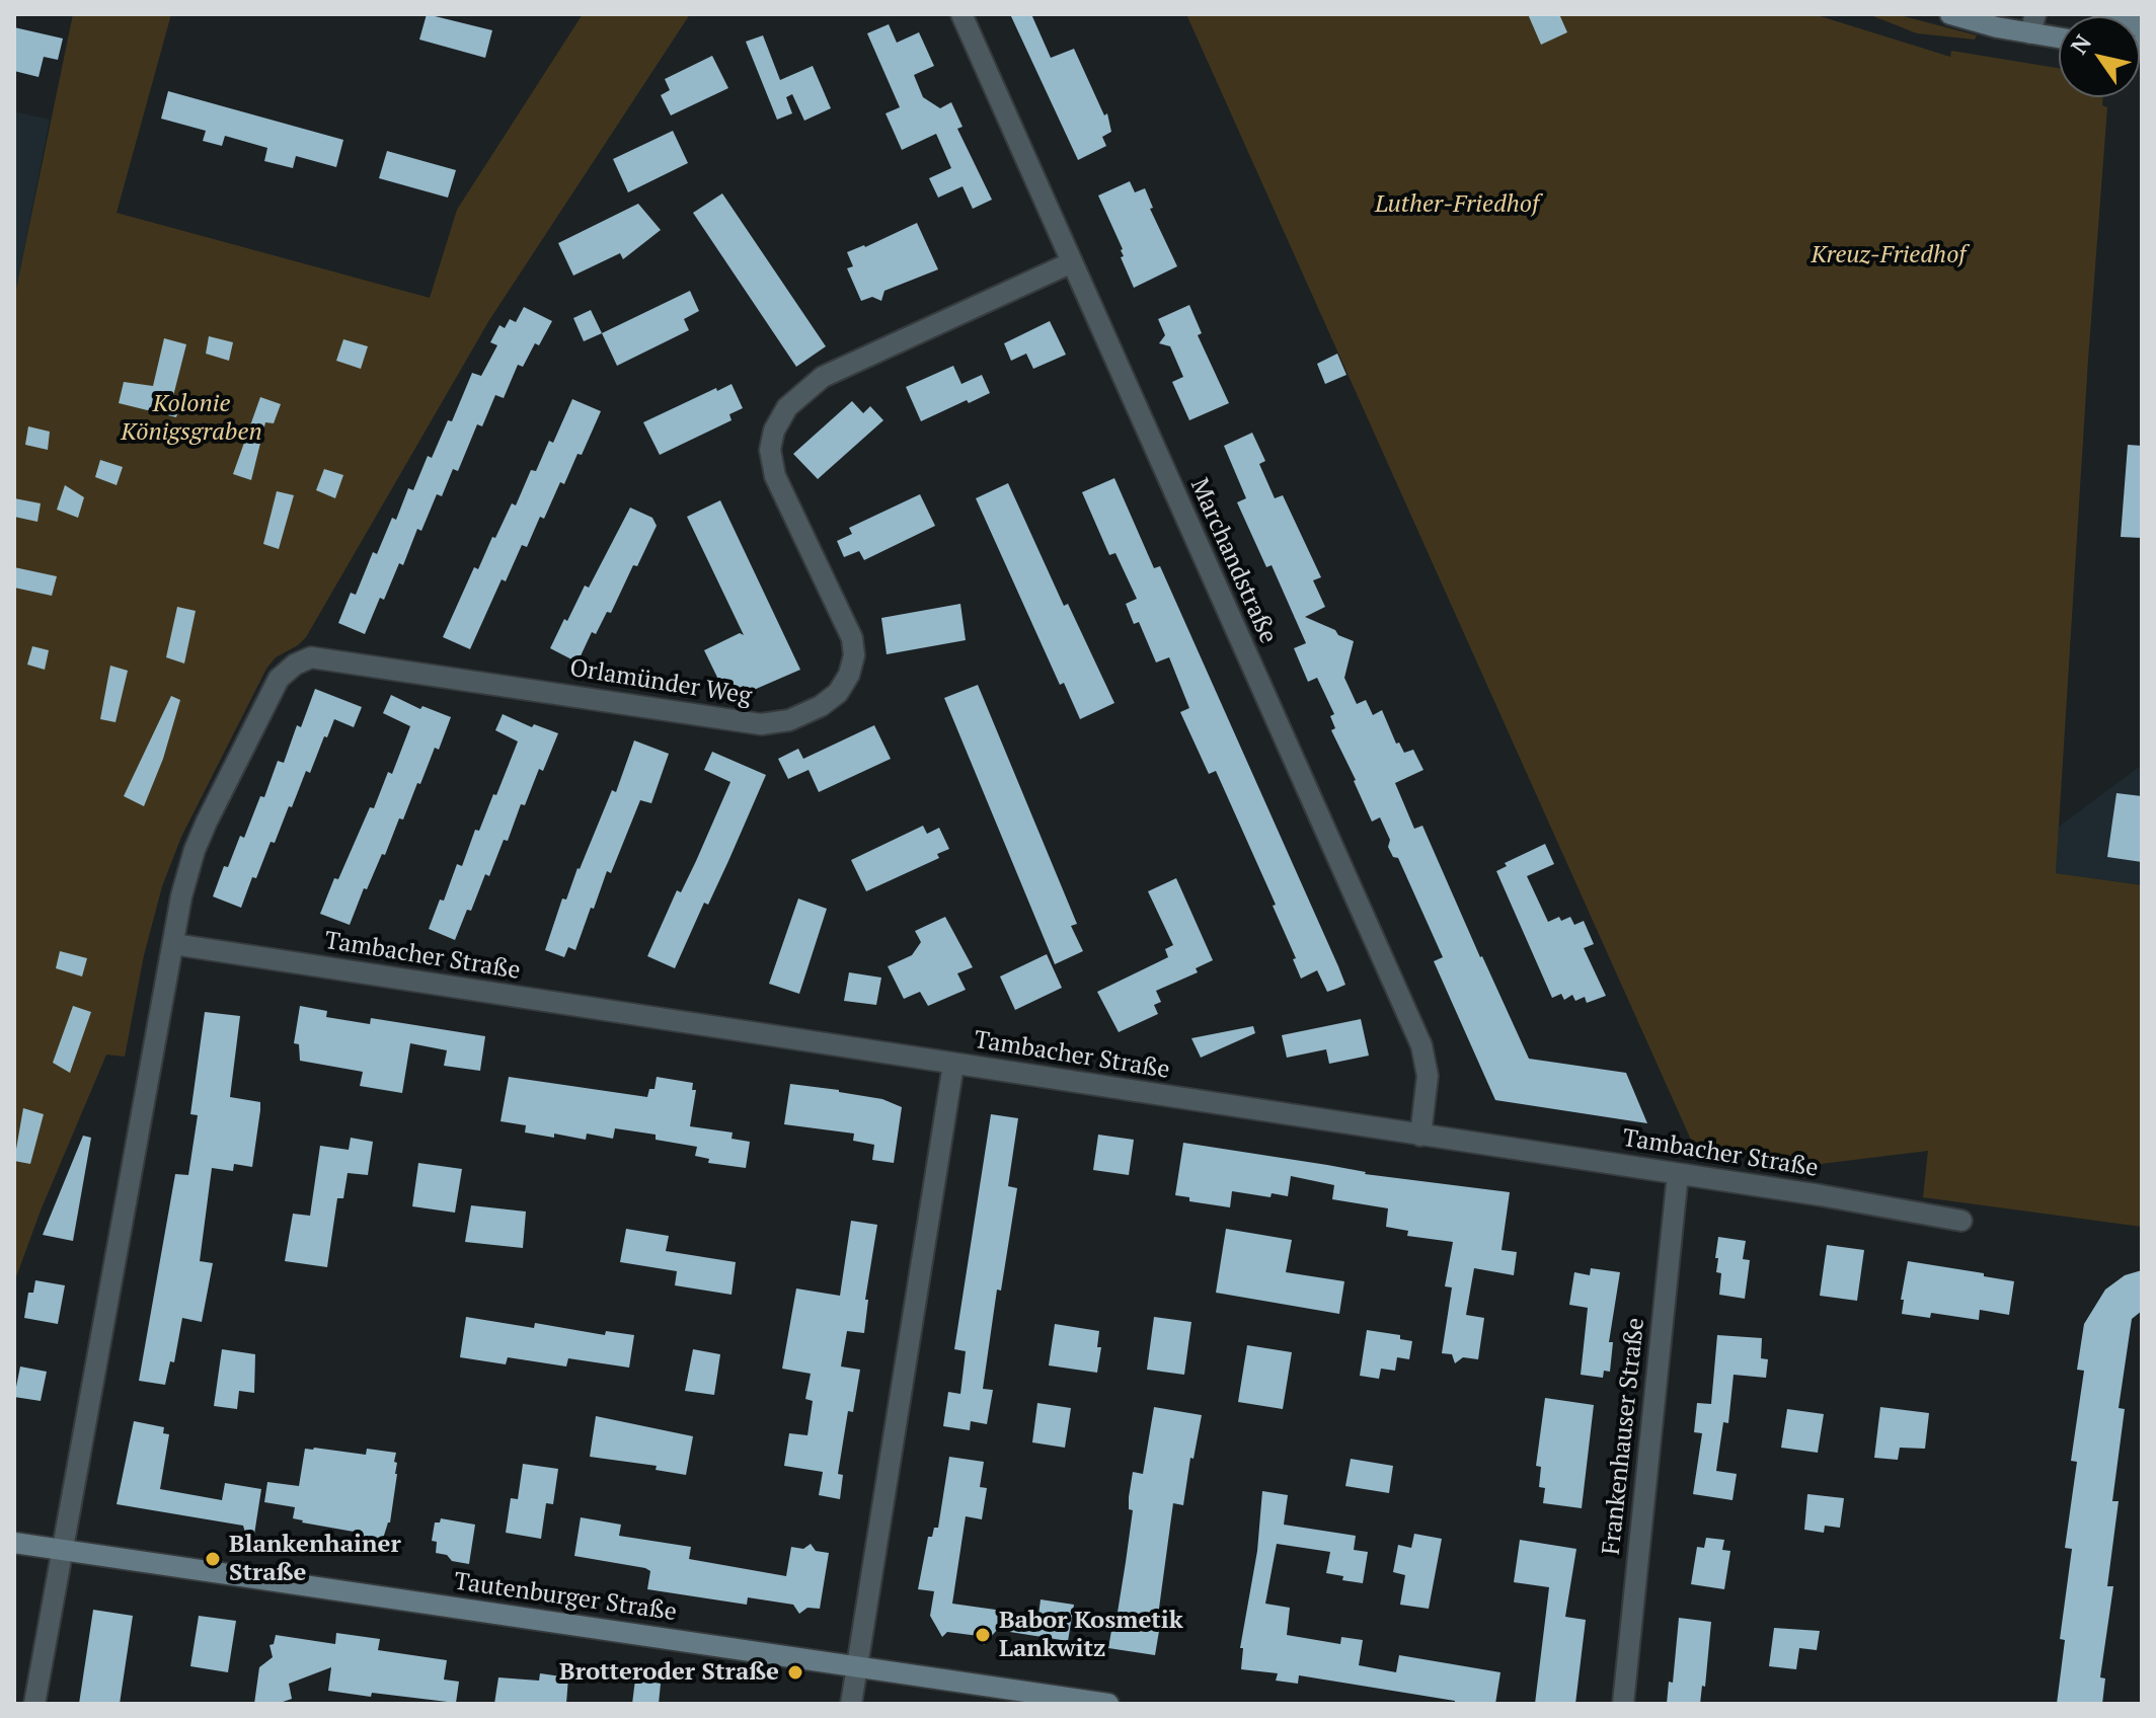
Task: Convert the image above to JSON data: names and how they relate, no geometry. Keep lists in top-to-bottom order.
{
  "streets": {
    "street": [
      "Marchandstraße",
      "Orlamünder Weg",
      "Tambacher Straße",
      "Frankenhauser Straße",
      "Tautenburger Straße"
    ]
  },
  "crossings": [
    ["Marchandstraße", "Orlamünder Weg"],
    ["Marchandstraße", "Tambacher Straße"],
    ["Orlamünder Weg", "Tambacher Straße"],
    ["Tambacher Straße", "Frankenhauser Straße"]
  ],
  "parks": ["Luther-Friedhof", "Kreuz-Friedhof", "Kolonie Königsgraben"],
  "places": ["Blankenhainer Straße", "Babor Kosmetik Lankwitz", "Brotteroder Straße"],
  "north": "top left"
}
